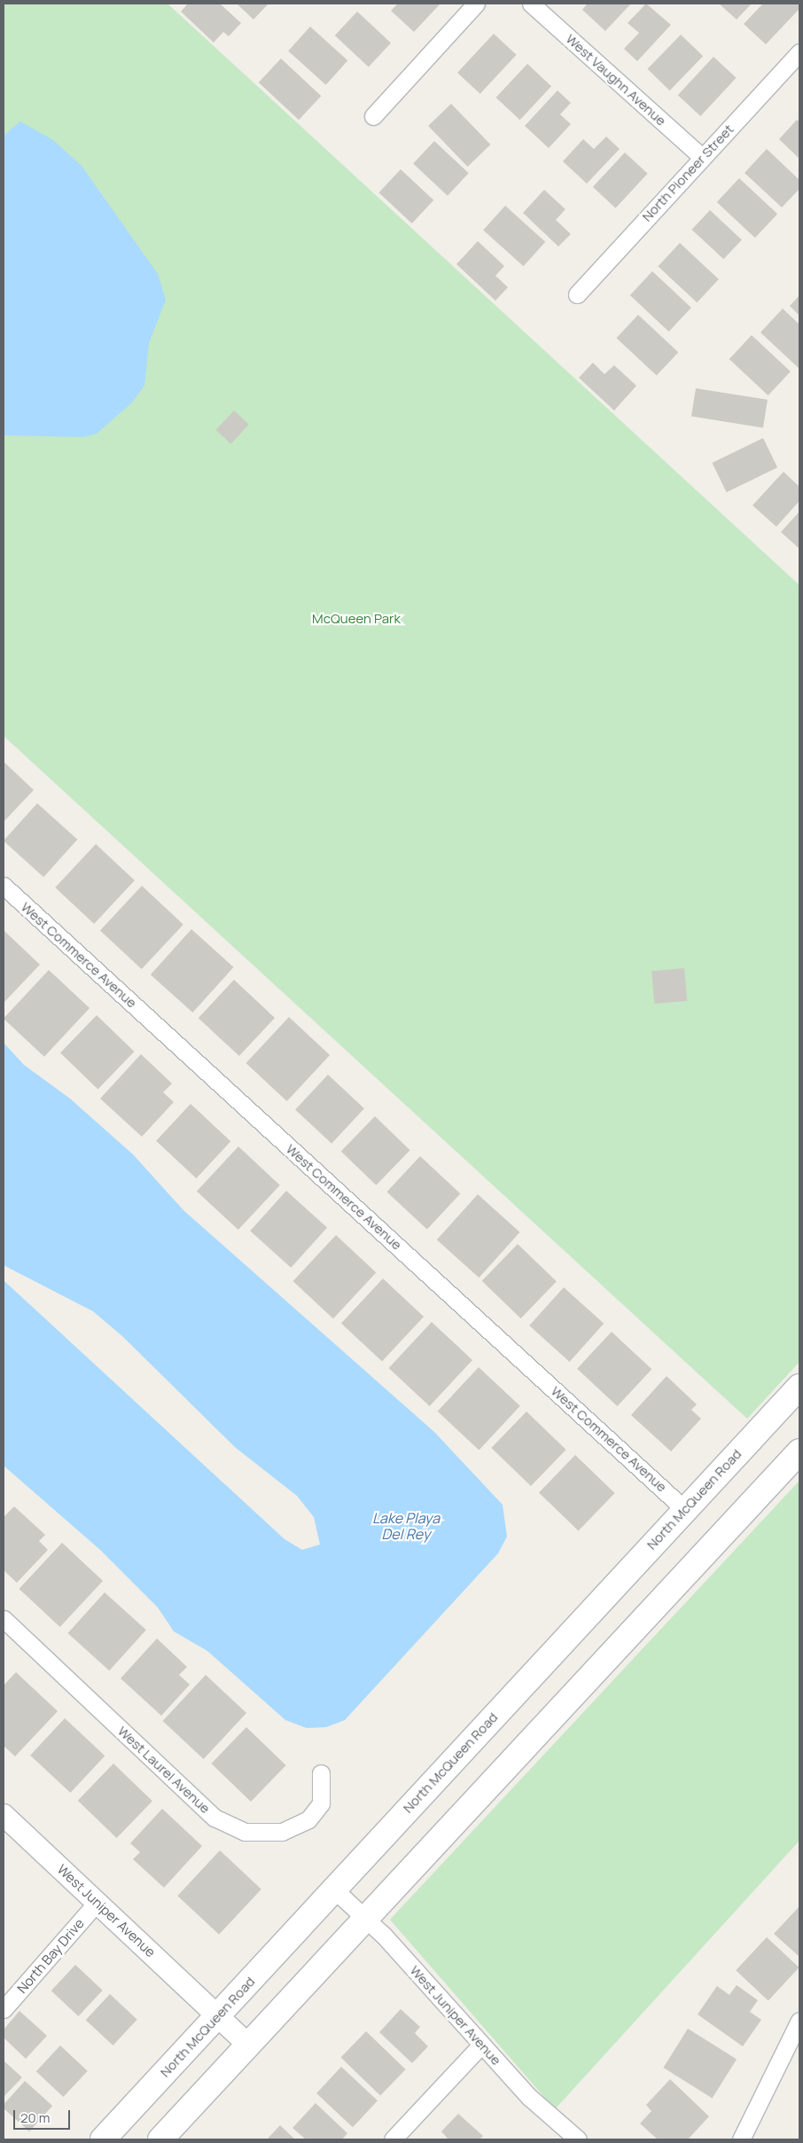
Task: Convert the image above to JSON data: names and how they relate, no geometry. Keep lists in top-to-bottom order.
{
  "streets": {
    "main road": ["North McQueen Road"],
    "street": [
      "West Vaughn Avenue",
      "North Pioneer Street",
      "West Commerce Avenue",
      "West Laurel Avenue",
      "West Juniper Avenue",
      "North Bay Drive"
    ]
  },
  "crossings": [
    ["West Vaughn Avenue", "North Pioneer Street"],
    ["West Commerce Avenue", "North McQueen Road"],
    ["North McQueen Road", "West Juniper Avenue"],
    ["West Juniper Avenue", "North Bay Drive"]
  ],
  "water": ["Lake Playa Del Rey"],
  "parks": ["McQueen Park"],
  "scale_bar": "20 m"
}
